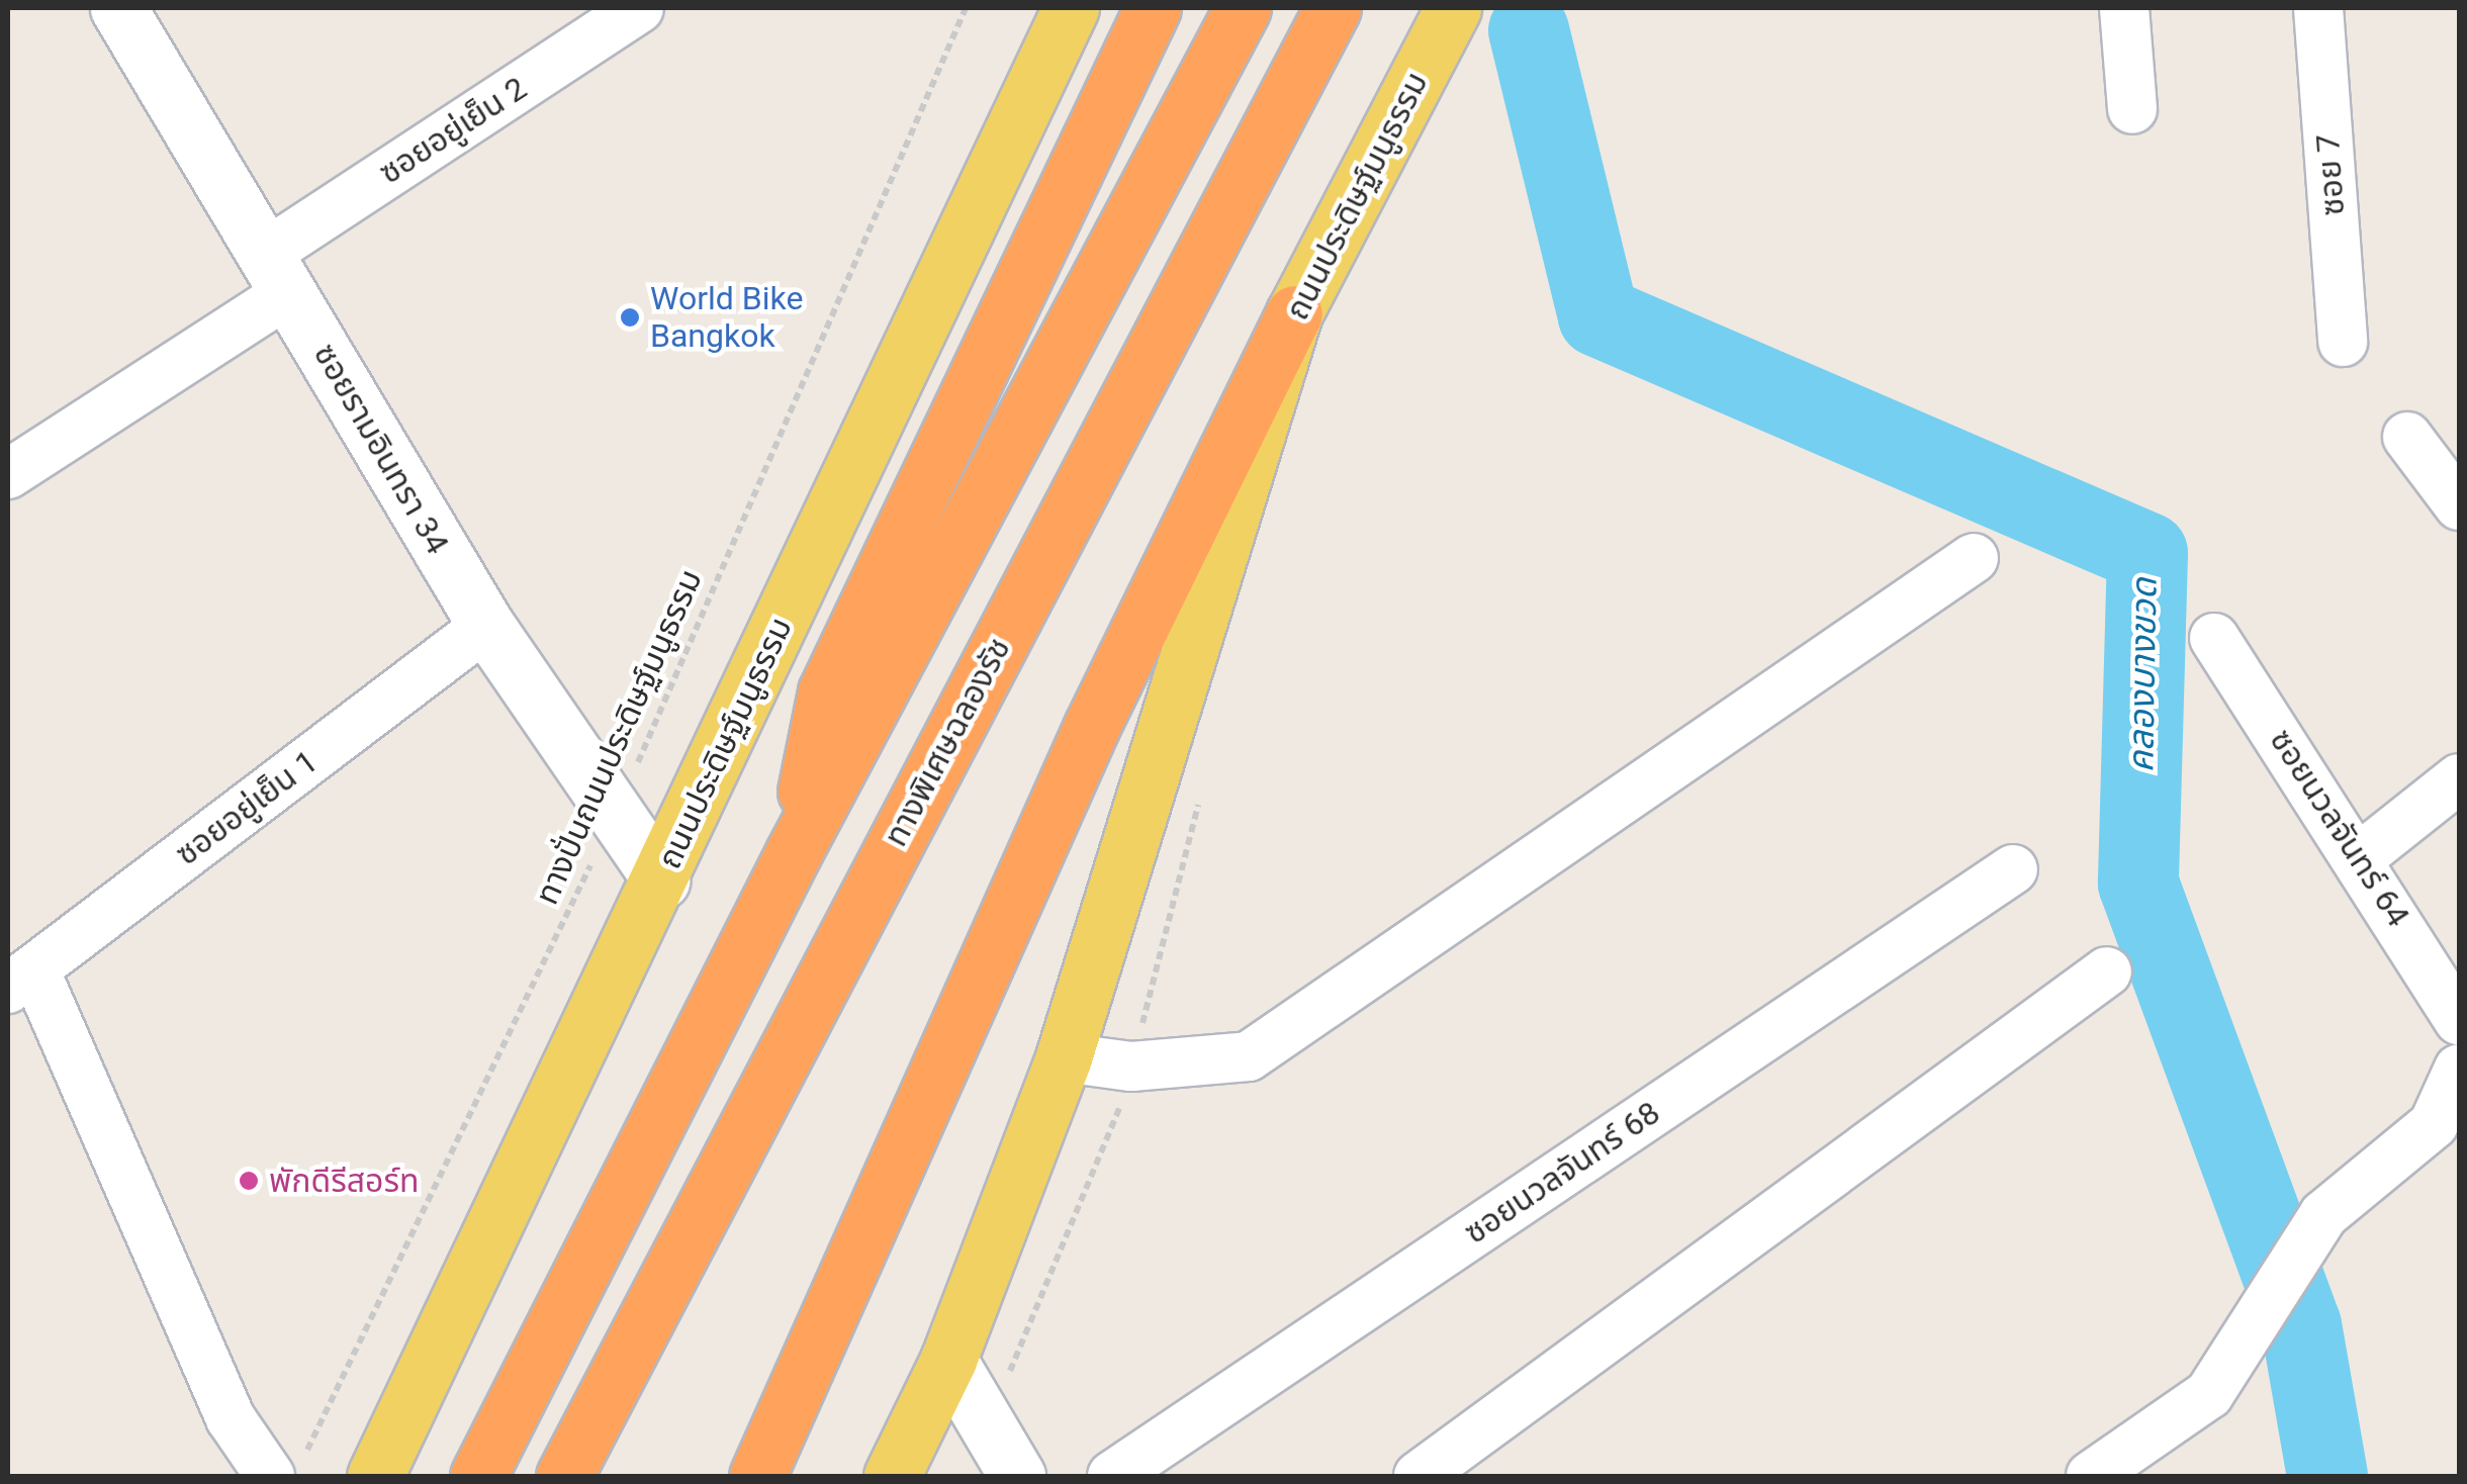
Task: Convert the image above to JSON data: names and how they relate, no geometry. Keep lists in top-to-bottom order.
{
  "streets": {
    "highway": ["ทางพิเศษฉลองรัช"],
    "main road": ["ถนนประดิษฐ์มนูธรรม"],
    "street": [
      "ซอยอยู่เย็น 2",
      "ซอย 7",
      "ซอยรามอินทรา 34",
      "ซอยอยู่เย็น 1",
      "ซอยนวลจันทร์ 64",
      "ซอยนวลจันทร์ 68"
    ],
    "path": ["ทางปั่นถนนประดิษฐ์มนูธรรม"]
  },
  "crossings": [
    ["ซอยอยู่เย็น 2", "ซอยรามอินทรา 34"],
    ["ถนนประดิษฐ์มนูธรรม", "ซอยรามอินทรา 34"],
    ["ซอยรามอินทรา 34", "ทางปั่นถนนประดิษฐ์มนูธรรม"],
    ["ซอยรามอินทรา 34", "ซอยอยู่เย็น 1"]
  ],
  "water": ["คลองบางขวด"],
  "places": ["World Bike Bangkok", "พักดีรีสอร์ท"]
}
